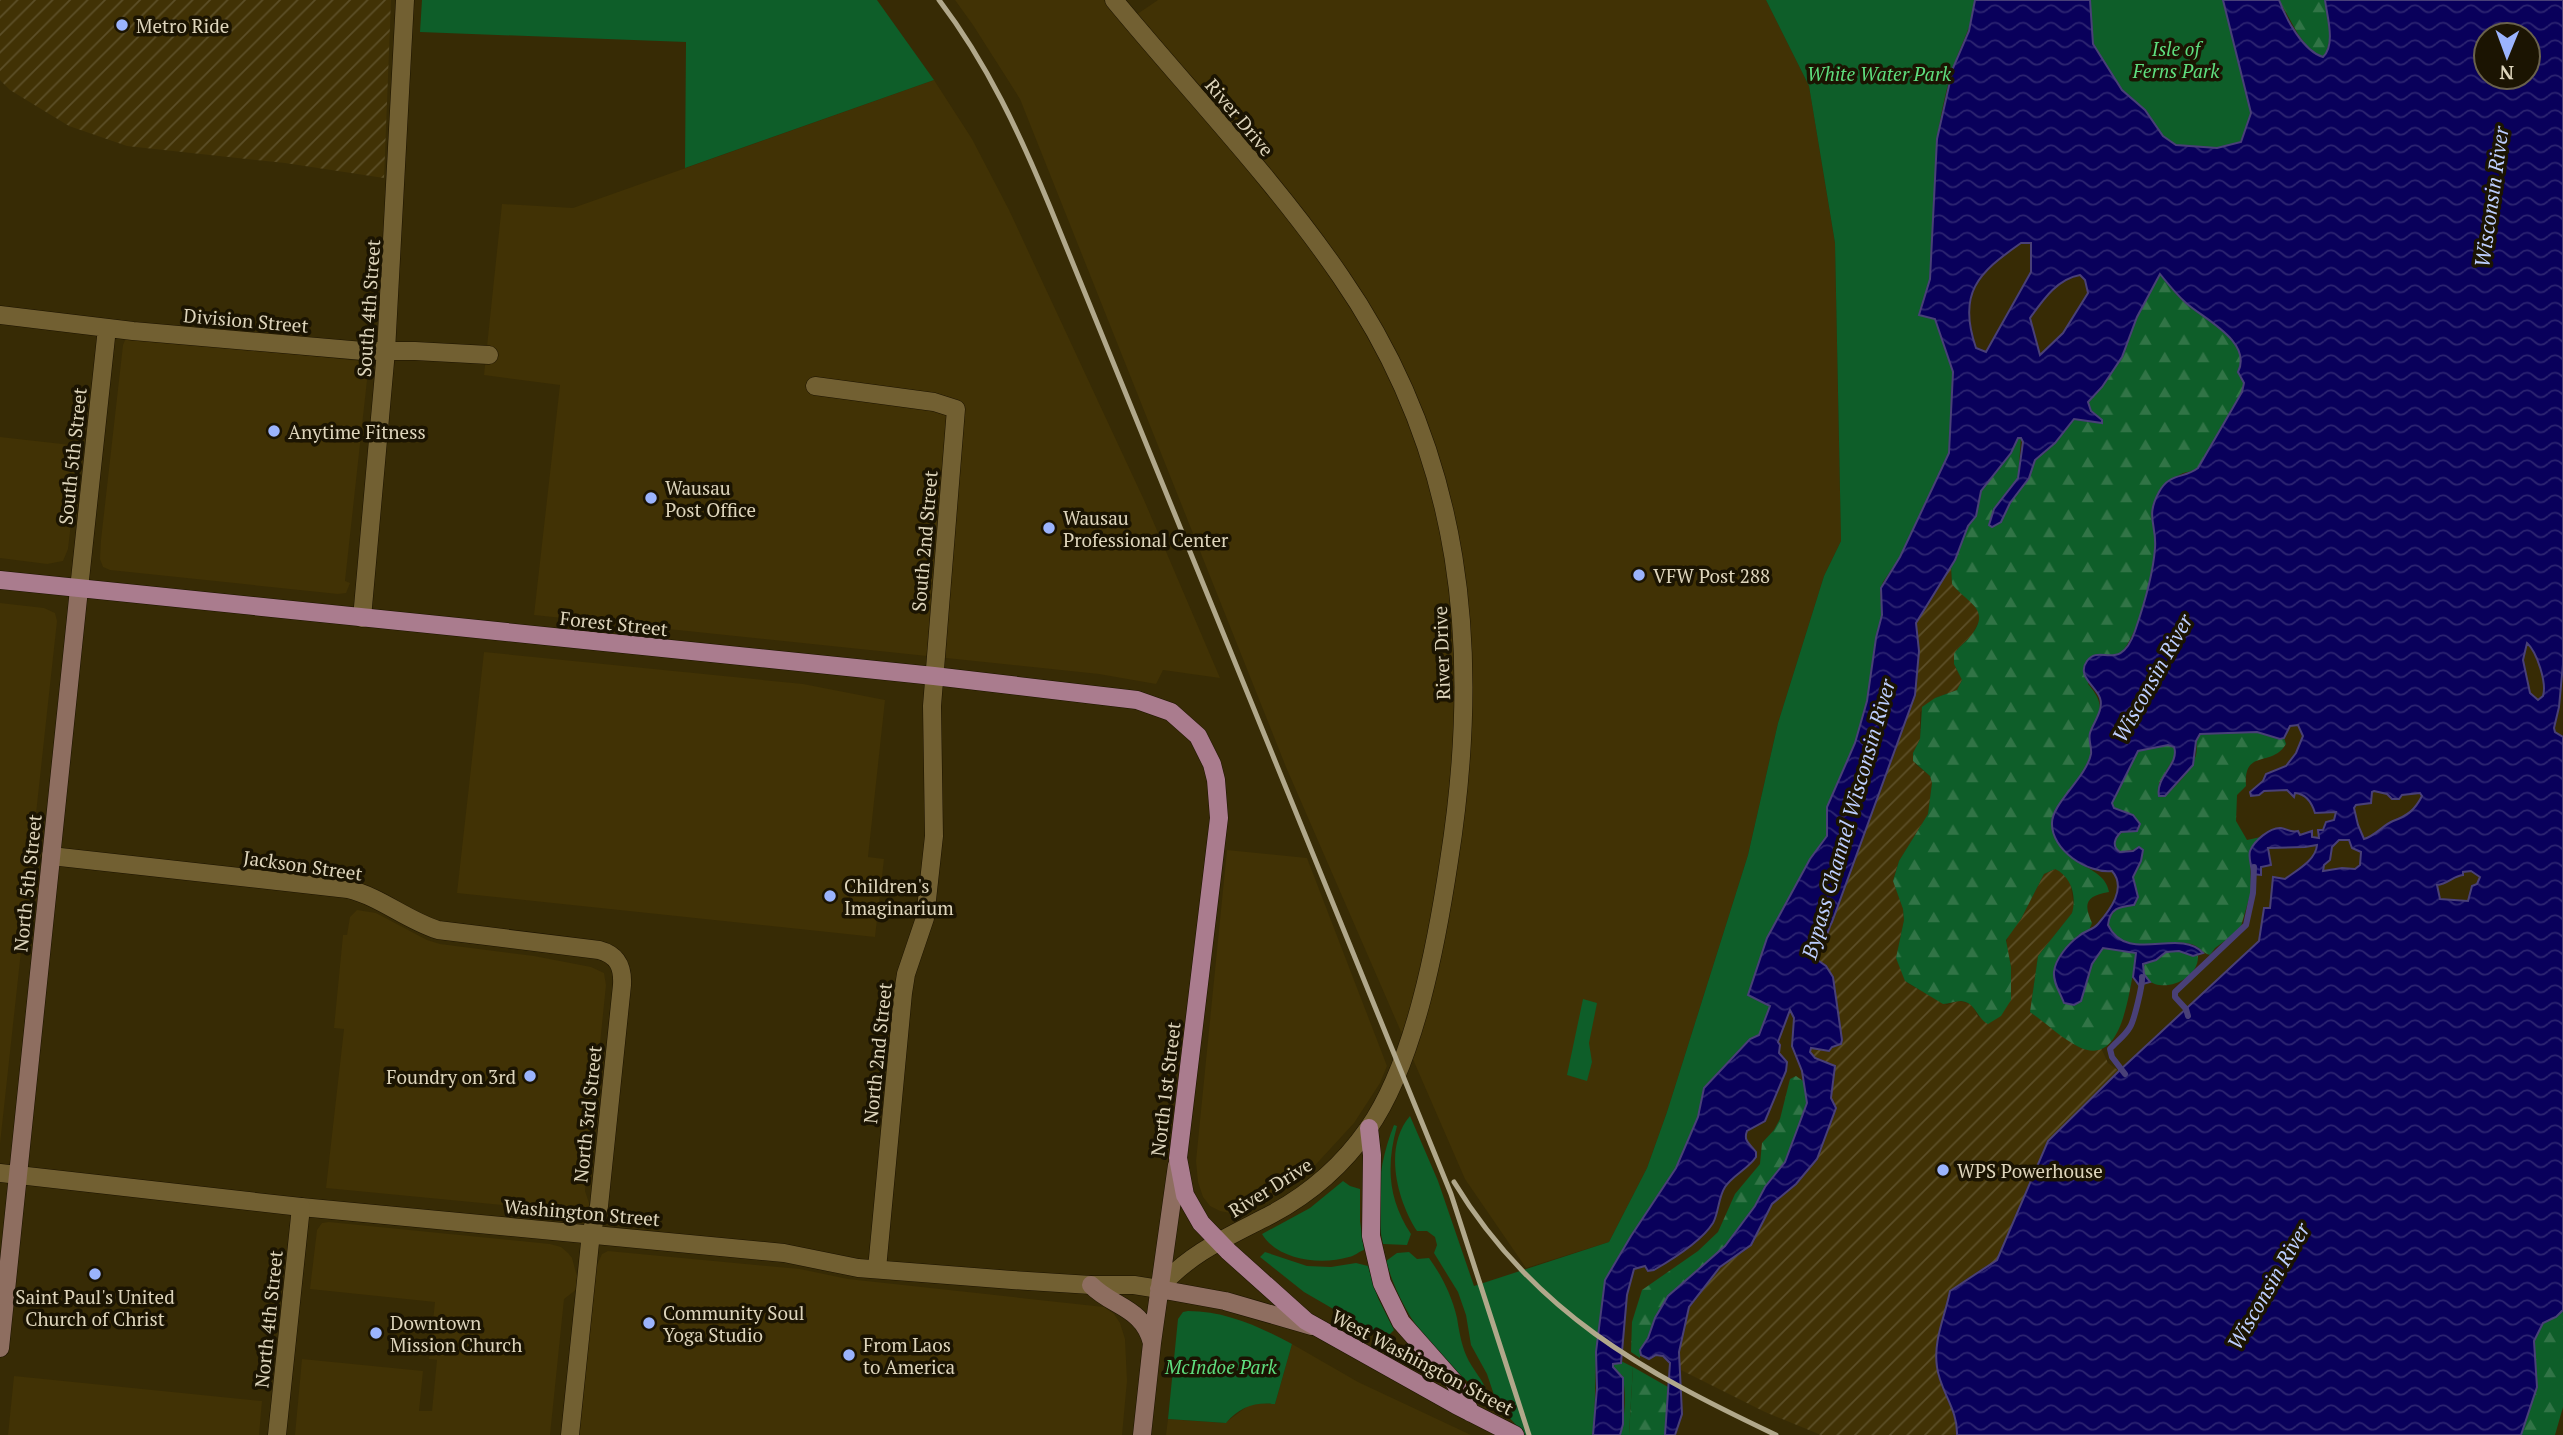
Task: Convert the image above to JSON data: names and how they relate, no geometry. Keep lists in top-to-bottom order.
{
  "streets": {
    "main road": [
      "Forest Street",
      "North 5th Street",
      "North 1st Street",
      "West Washington Street"
    ],
    "street": [
      "River Drive",
      "South 4th Street",
      "Division Street",
      "South 5th Street",
      "South 2nd Street",
      "Jackson Street",
      "North 2nd Street",
      "North 3rd Street",
      "Washington Street",
      "North 4th Street"
    ]
  },
  "crossings": [
    ["River Drive", "North 1st Street"],
    ["River Drive", "Washington Street"],
    ["River Drive", "West Washington Street"],
    ["South 4th Street", "Division Street"],
    ["South 4th Street", "Forest Street"],
    ["Division Street", "South 5th Street"],
    ["South 5th Street", "Forest Street"],
    ["South 5th Street", "North 5th Street"],
    ["South 2nd Street", "Forest Street"],
    ["South 2nd Street", "North 2nd Street"],
    ["Forest Street", "North 5th Street"],
    ["Forest Street", "North 2nd Street"],
    ["Forest Street", "North 1st Street"],
    ["Jackson Street", "North 5th Street"],
    ["Jackson Street", "North 3rd Street"],
    ["North 5th Street", "Washington Street"],
    ["North 2nd Street", "Washington Street"],
    ["North 1st Street", "Washington Street"],
    ["North 1st Street", "West Washington Street"],
    ["North 3rd Street", "Washington Street"],
    ["Washington Street", "North 4th Street"],
    ["Washington Street", "West Washington Street"]
  ],
  "water": ["Wisconsin River", "Bypass Channel Wisconsin River"],
  "parks": ["Isle of Ferns Park", "White Water Park", "McIndoe Park"],
  "places": [
    "Metro Ride",
    "Anytime Fitness",
    "Wausau Post Office",
    "Wausau Professional Center",
    "VFW Post 288",
    "Children's Imaginarium",
    "Foundry on 3rd",
    "WPS Powerhouse",
    "Saint Paul's United Church of Christ",
    "Community Soul Yoga Studio",
    "Downtown Mission Church",
    "From Laos to America"
  ],
  "north": "bottom"
}
